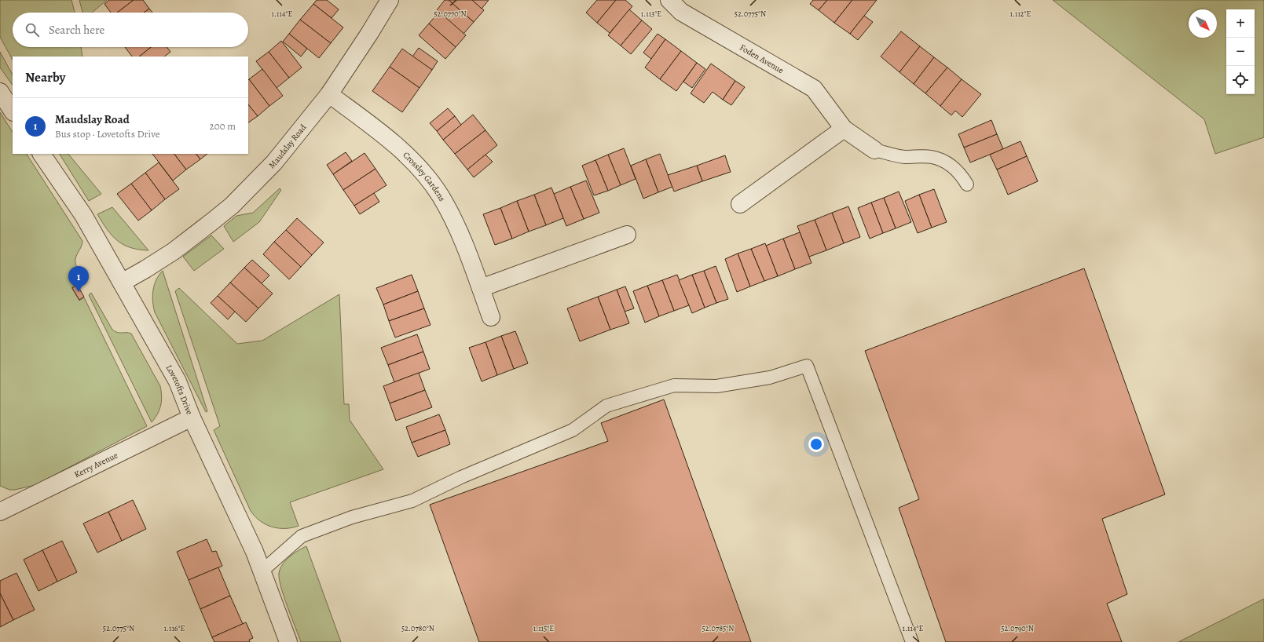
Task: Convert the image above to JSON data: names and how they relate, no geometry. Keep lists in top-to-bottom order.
{
  "streets": {
    "street": [
      "Foden Avenue",
      "Maudslay Road",
      "Crossley Gardens",
      "Lovetofts Drive",
      "Kerry Avenue"
    ]
  },
  "crossings": [
    ["Maudslay Road", "Crossley Gardens"],
    ["Maudslay Road", "Lovetofts Drive"],
    ["Lovetofts Drive", "Kerry Avenue"]
  ],
  "north": "bottom right",
  "page": {
    "map_buttons": ["+", "−"],
    "search": "Search here",
    "heading": "Nearby",
    "list": [
      {
        "mark": "1",
        "name": "Maudslay Road",
        "note": "Bus stop · Lovetofts Drive",
        "value": "200 m"
      }
    ],
    "pins": "1"
  },
  "coordinates": [
    "1.114°E",
    "52.0770°N",
    "1.113°E",
    "52.0775°N",
    "1.112°E",
    "52.0785°N",
    "52.0790°N",
    "1.116°E",
    "52.0780°N",
    "1.115°E"
  ]
}
